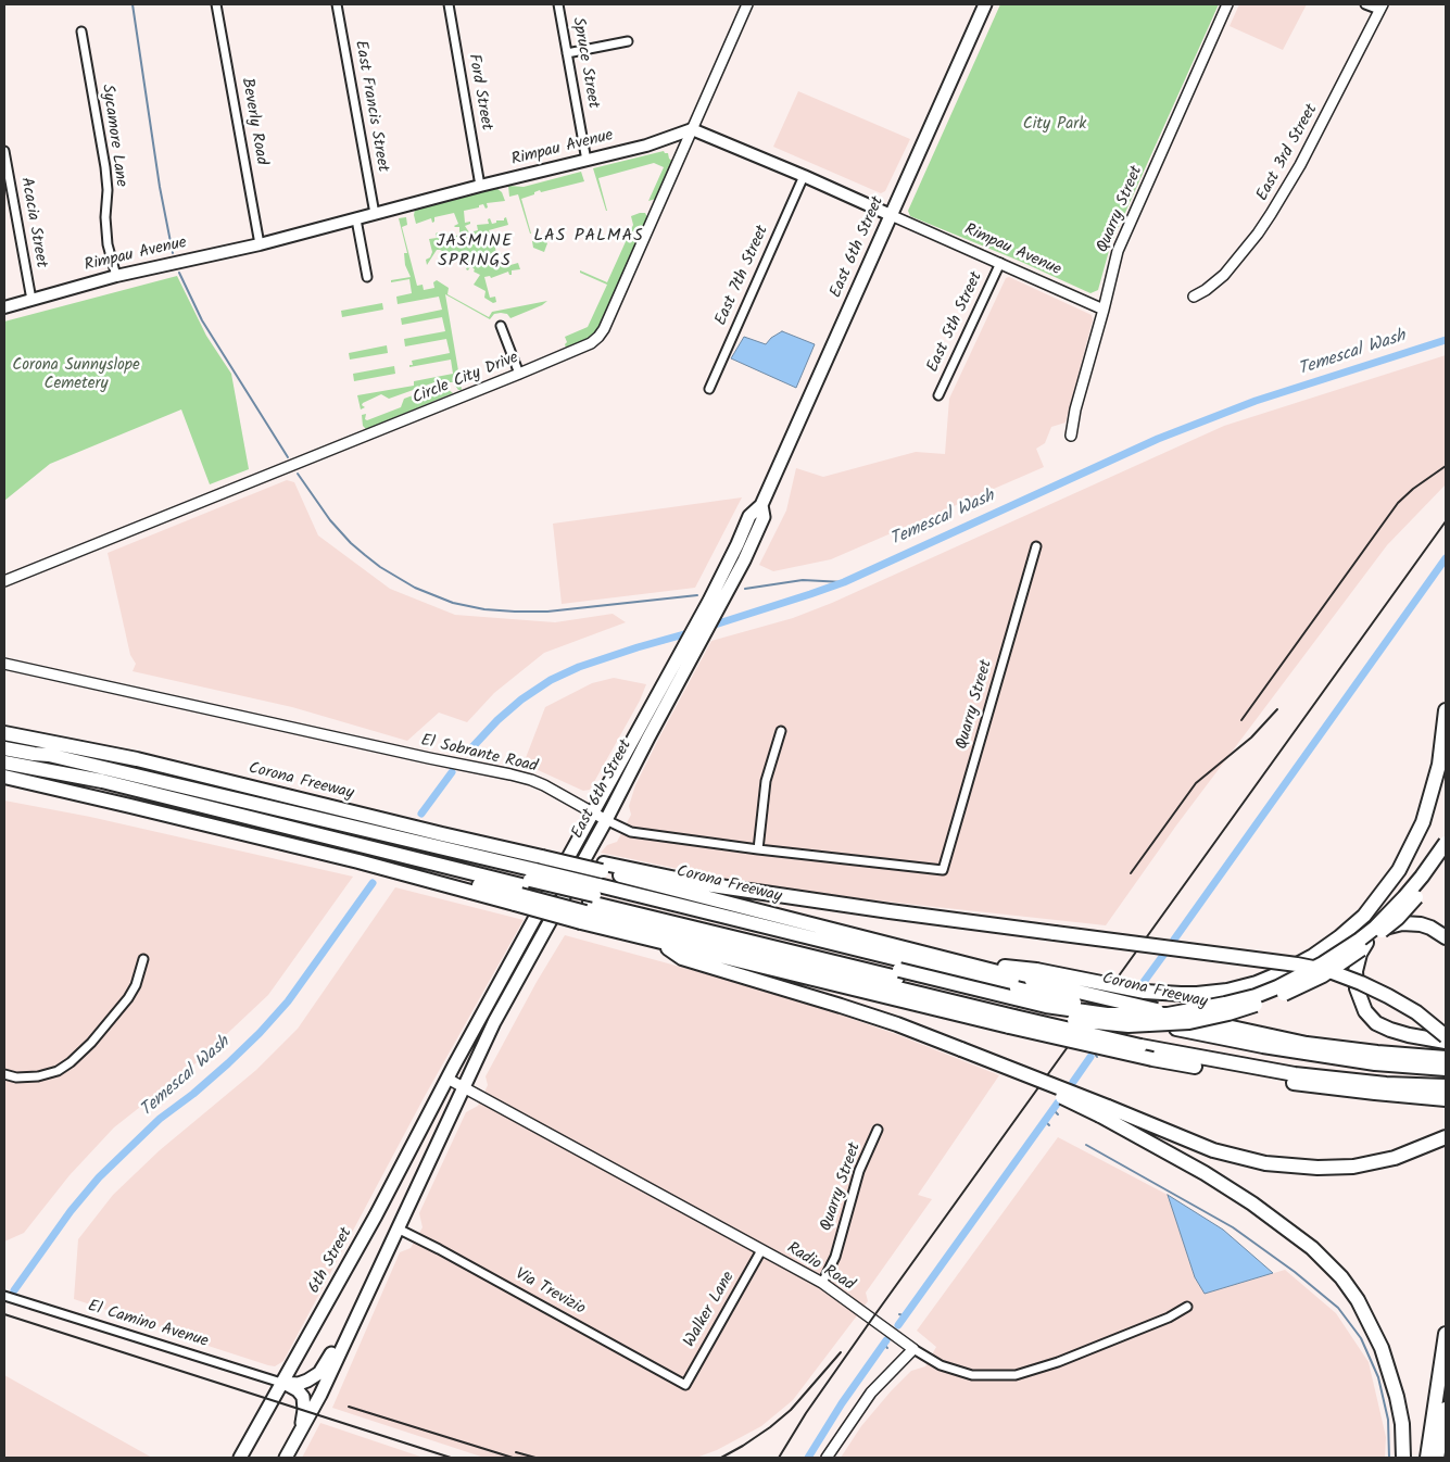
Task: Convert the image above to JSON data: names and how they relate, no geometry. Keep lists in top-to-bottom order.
{
  "streets": {
    "highway": ["Corona Freeway"],
    "main road": ["Rimpau Avenue", "East 6th Street", "6th Street"],
    "street": [
      "Spruce Street",
      "Ford Street",
      "East Francis Street",
      "Beverly Road",
      "Sycamore Lane",
      "East 3rd Street",
      "Quarry Street",
      "Acacia Street",
      "East 7th Street",
      "East 5th Street",
      "Circle City Drive",
      "El Sobrante Road",
      "Radio Road",
      "Via Trevizio",
      "Walker Lane",
      "El Camino Avenue"
    ]
  },
  "crossings": [
    ["Spruce Street", "Rimpau Avenue"],
    ["Ford Street", "Rimpau Avenue"],
    ["East Francis Street", "Rimpau Avenue"],
    ["Beverly Road", "Rimpau Avenue"],
    ["Sycamore Lane", "Rimpau Avenue"],
    ["Rimpau Avenue", "Quarry Street"],
    ["Rimpau Avenue", "Acacia Street"],
    ["Rimpau Avenue", "East 6th Street"],
    ["Rimpau Avenue", "East 7th Street"],
    ["Rimpau Avenue", "East 5th Street"],
    ["Rimpau Avenue", "Circle City Drive"],
    ["Quarry Street", "El Sobrante Road"],
    ["Quarry Street", "Radio Road"],
    ["East 6th Street", "El Sobrante Road"],
    ["East 6th Street", "6th Street"],
    ["East 6th Street", "Radio Road"],
    ["6th Street", "Radio Road"],
    ["6th Street", "El Camino Avenue"],
    ["Radio Road", "Walker Lane"],
    ["Via Trevizio", "Walker Lane"]
  ],
  "districts": ["LAS PALMAS", "JASMINE SPRINGS"],
  "water": ["Temescal Wash"],
  "parks": ["City Park", "Corona Sunnyslope Cemetery"]
}
